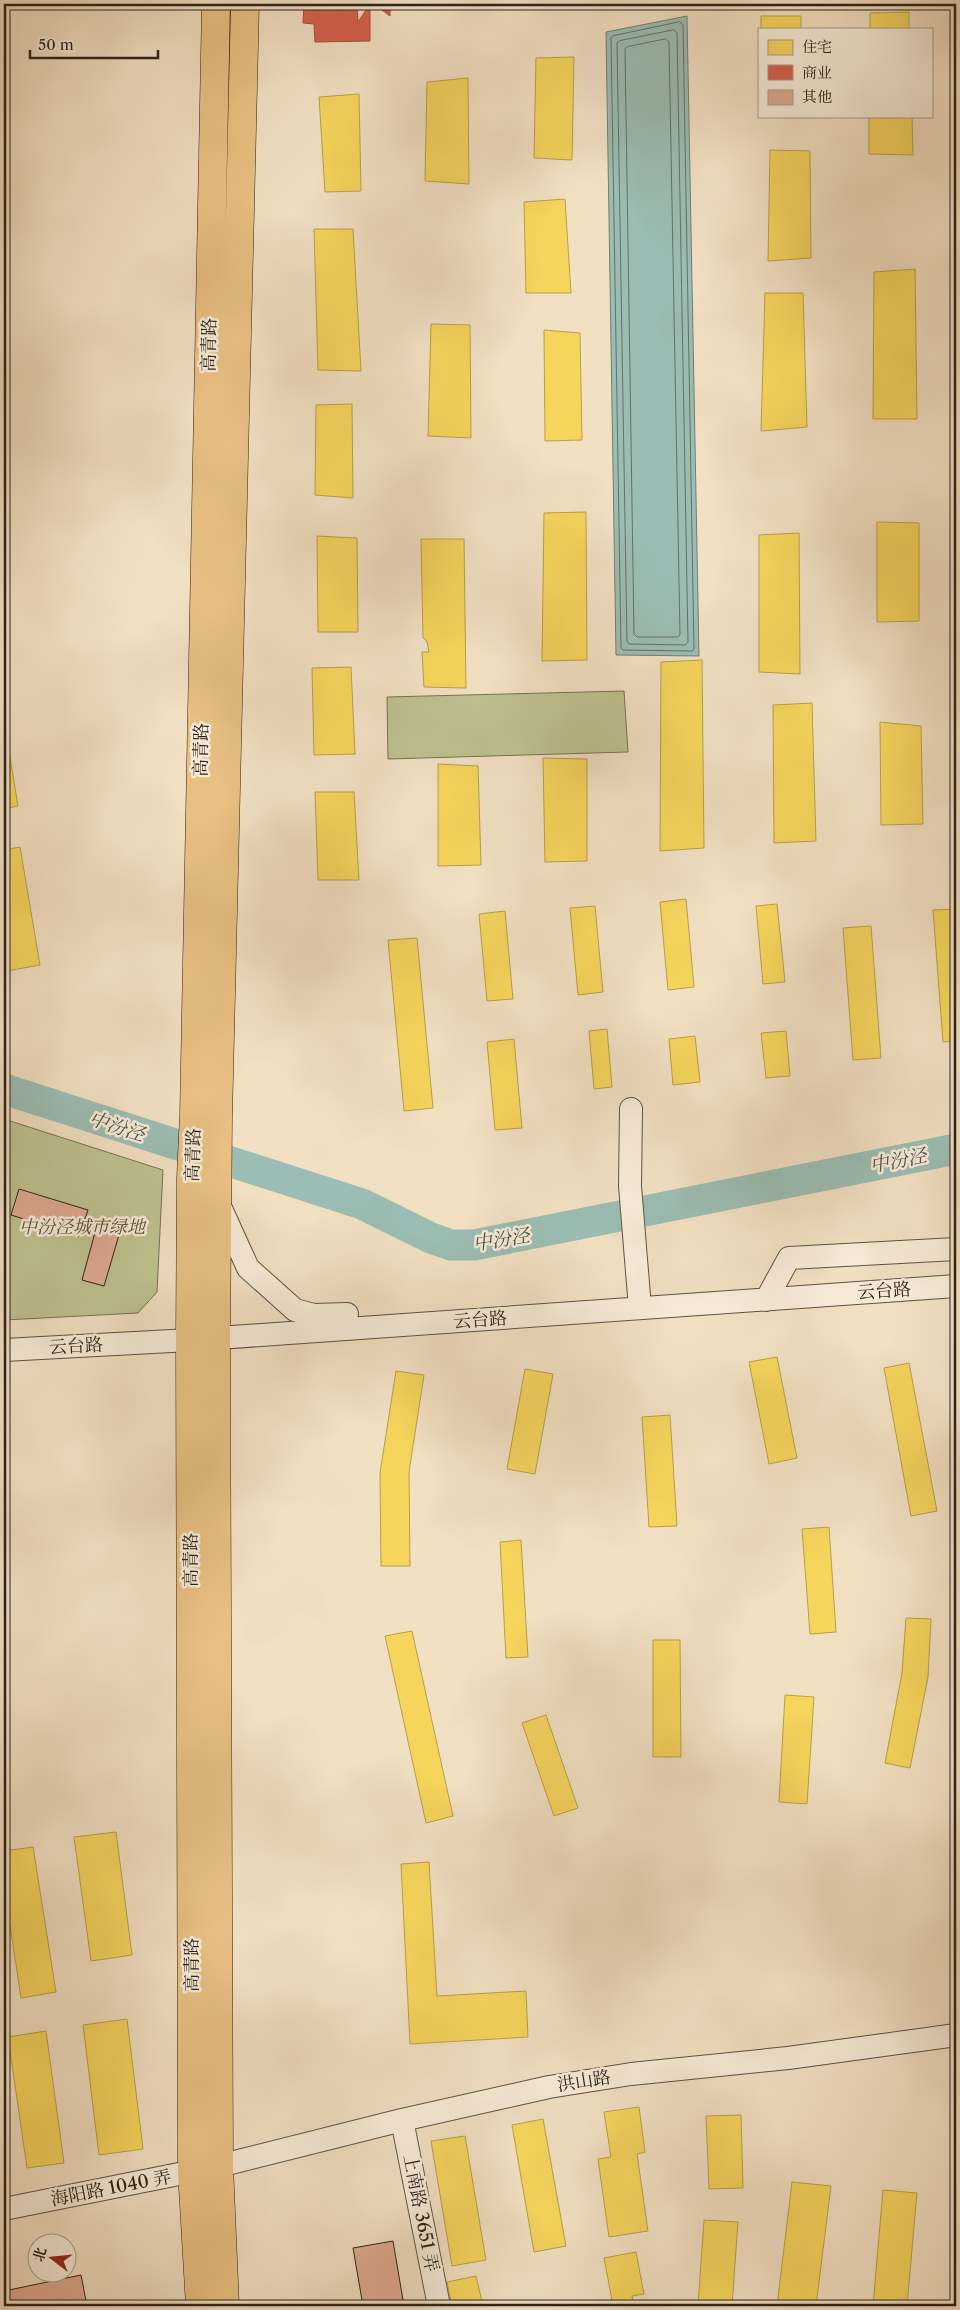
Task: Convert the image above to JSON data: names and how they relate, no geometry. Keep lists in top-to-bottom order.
{
  "streets": {
    "main road": ["高青路"],
    "street": [
      "云台路",
      "洪山路",
      "海阳路 1040 弄",
      "上南路 3651 弄"
    ]
  },
  "crossings": [
    ["高青路", "云台路"],
    ["高青路", "洪山路"],
    ["高青路", "海阳路 1040 弄"],
    ["洪山路", "海阳路 1040 弄"],
    ["洪山路", "上南路 3651 弄"]
  ],
  "water": ["中汾泾"],
  "parks": ["中汾泾城市绿地"],
  "legend": ["住宅", "商业", "其他"],
  "scale_bar": "50 m",
  "north": "left"
}
